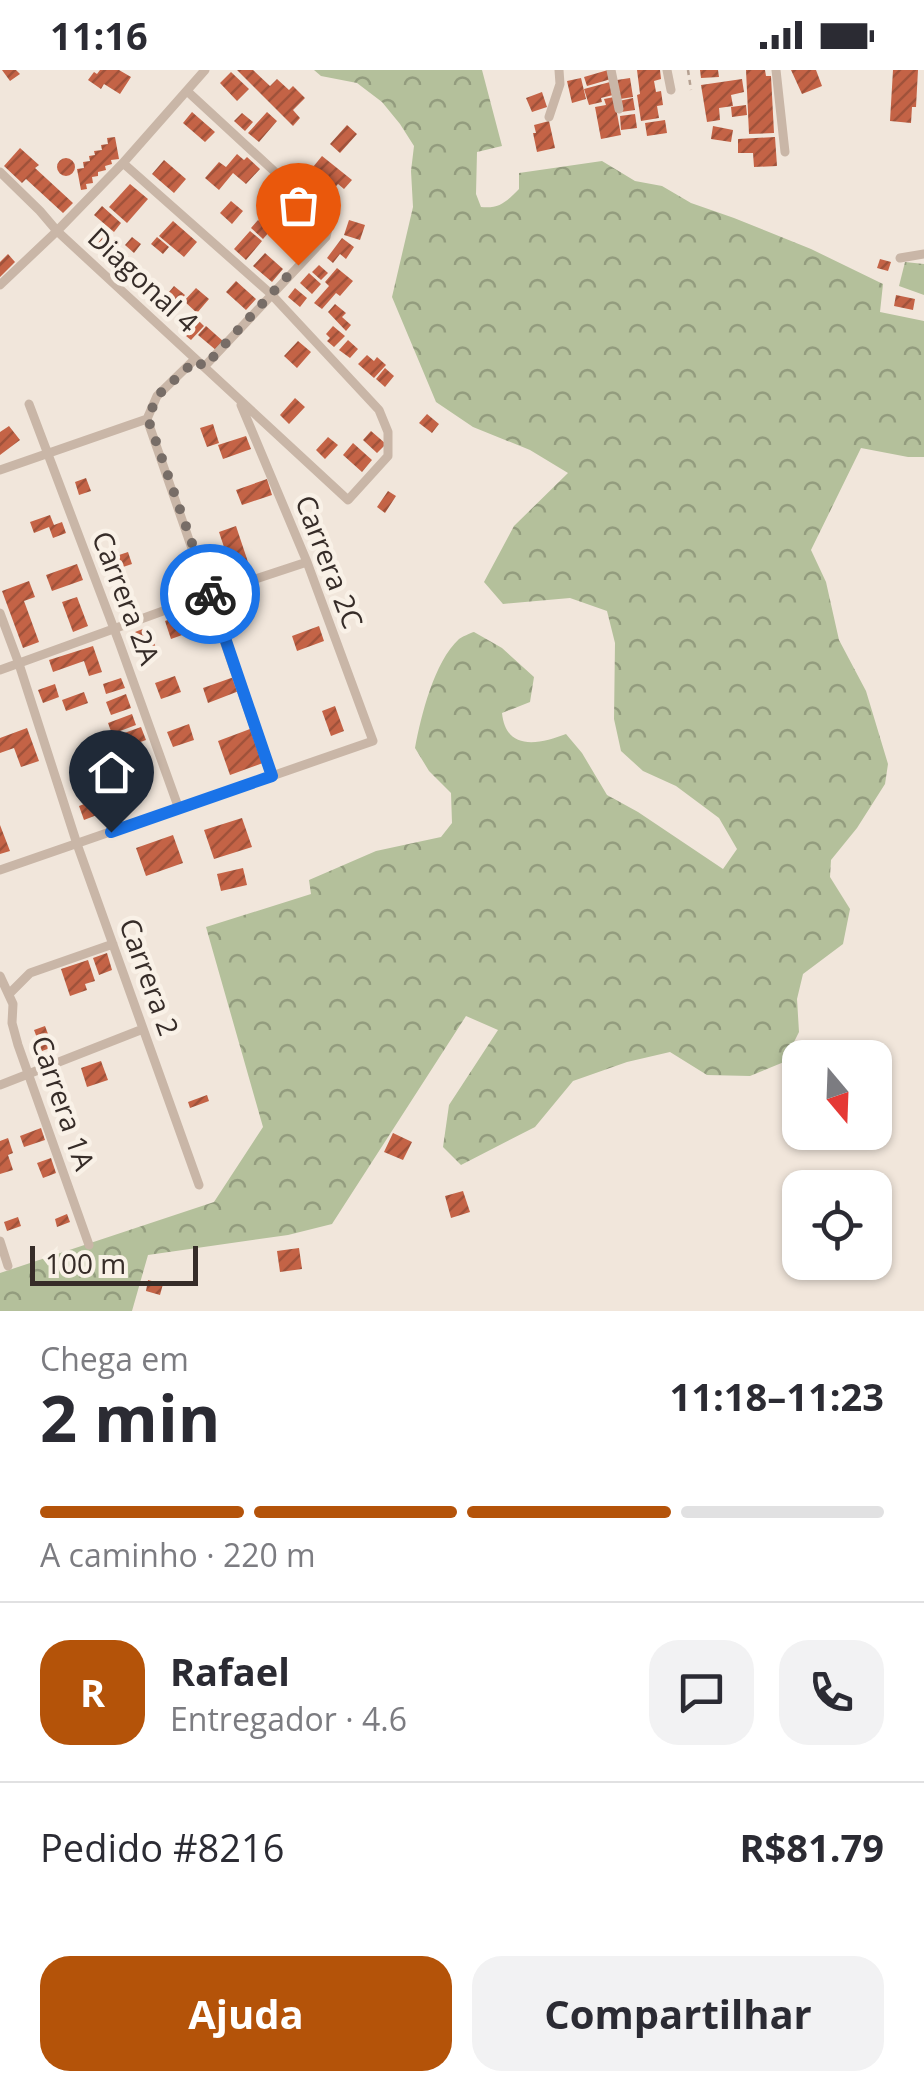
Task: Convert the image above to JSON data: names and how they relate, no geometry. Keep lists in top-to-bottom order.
{
  "streets": {
    "street": [
      "Diagonal 4",
      "Carrera 2C",
      "Carrera 2A",
      "Carrera 2",
      "Carrera 1A"
    ]
  },
  "crossings": [
    ["Diagonal 4", "Carrera 2C"]
  ],
  "scale_bar": "100 m",
  "north": "bottom",
  "page": {
    "status": "11:16",
    "scale": "100 m",
    "heading": ["2 min", "Chega em", "11:18–11:23"],
    "panel": [
      "Rafael",
      "Entregador · 4.6",
      "Pedido #8216",
      "R$81.79"
    ],
    "bar": "A caminho · 220 m",
    "round": "R",
    "buttons": ["Ajuda", "Compartilhar"]
  }
}
